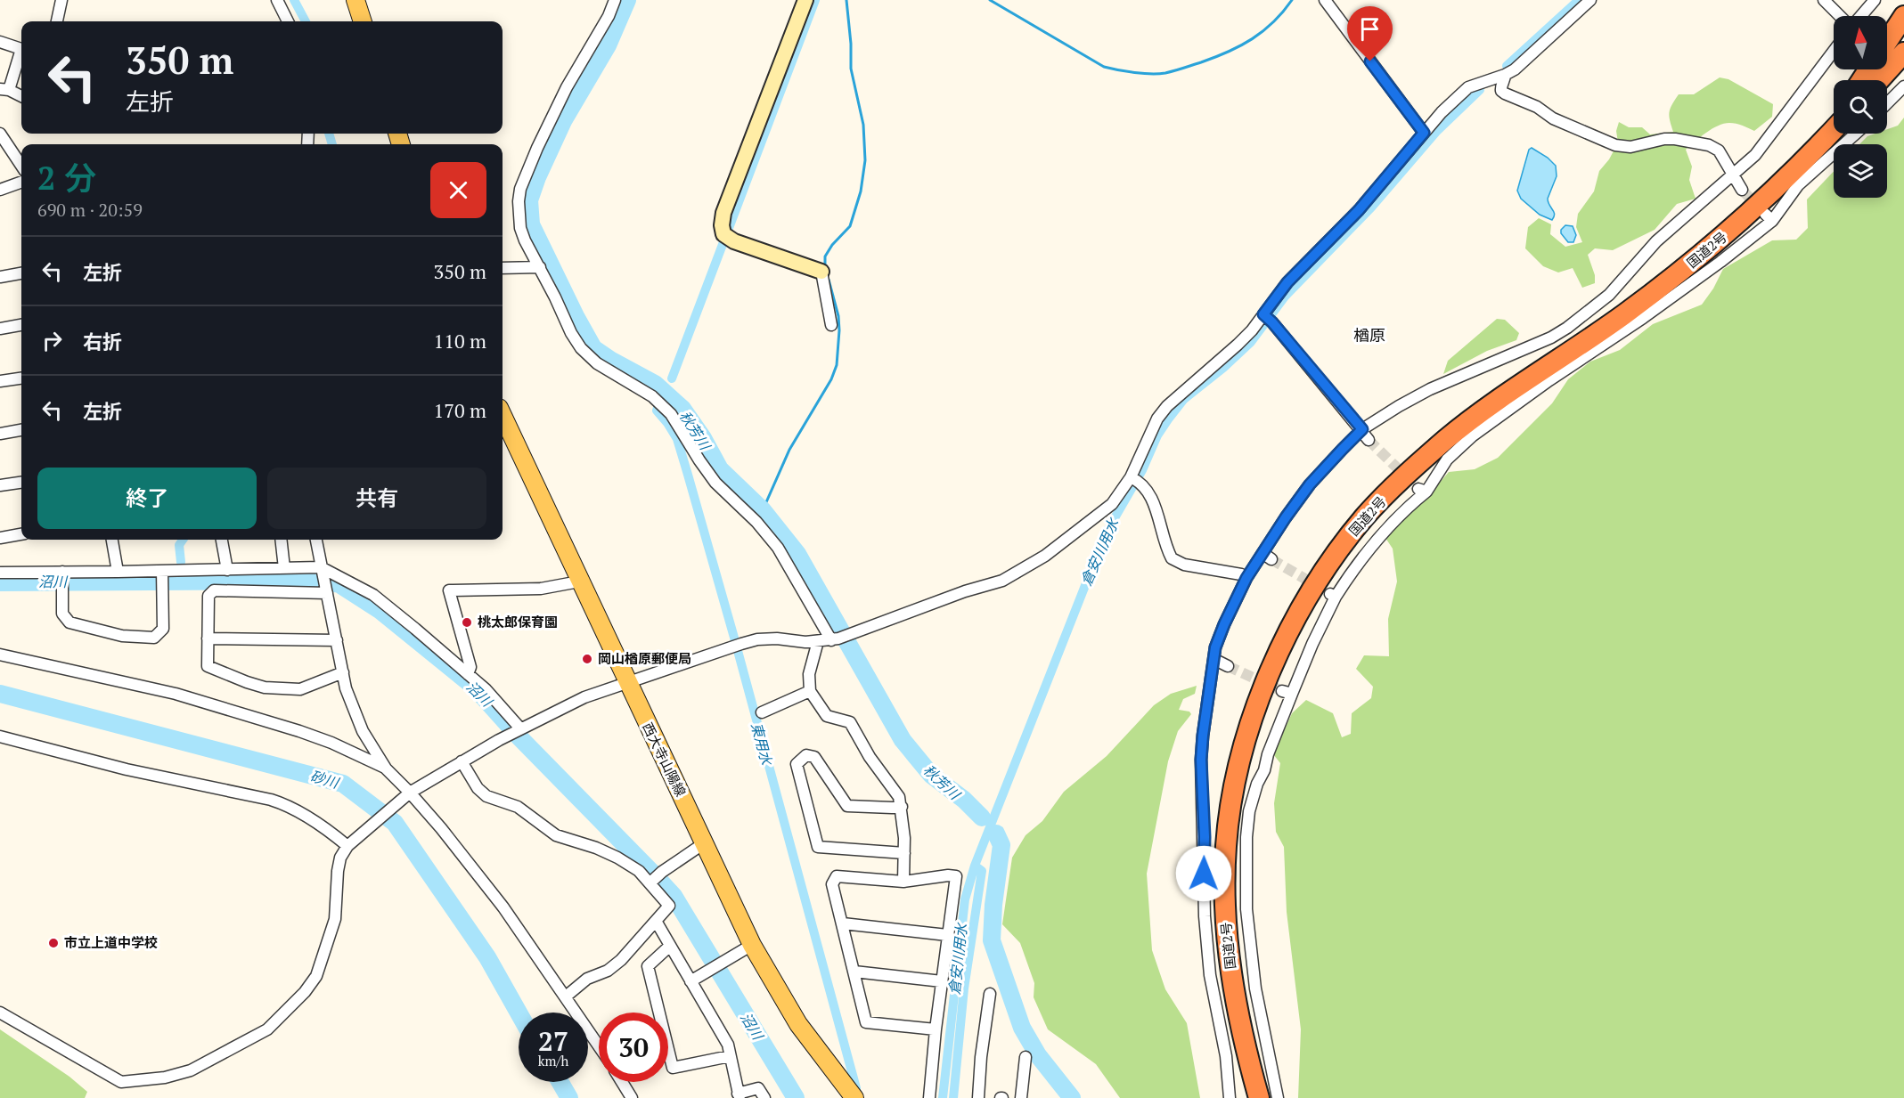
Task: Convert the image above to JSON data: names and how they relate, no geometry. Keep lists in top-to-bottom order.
{
  "streets": {
    "highway": ["国道2号"],
    "main road": ["西大寺山陽線"]
  },
  "districts": ["楢原"],
  "water": [
    "秋芳川",
    "倉安川用水",
    "沼川",
    "東用水",
    "砂川"
  ],
  "places": ["桃太郎保育園", "岡山楢原郵便局", "市立上道中学校"],
  "north": "top",
  "page": {
    "turn": ["350 m", "左折"],
    "heading": ["2 分", "690 m · 20:59"],
    "list": [
      {
        "name": "左折",
        "value": "350 m"
      },
      {
        "name": "右折",
        "value": "110 m"
      },
      {
        "name": "左折",
        "value": "170 m"
      }
    ],
    "buttons": ["終了", "共有"],
    "speed": "27 km/h",
    "limit": "30"
  }
}
